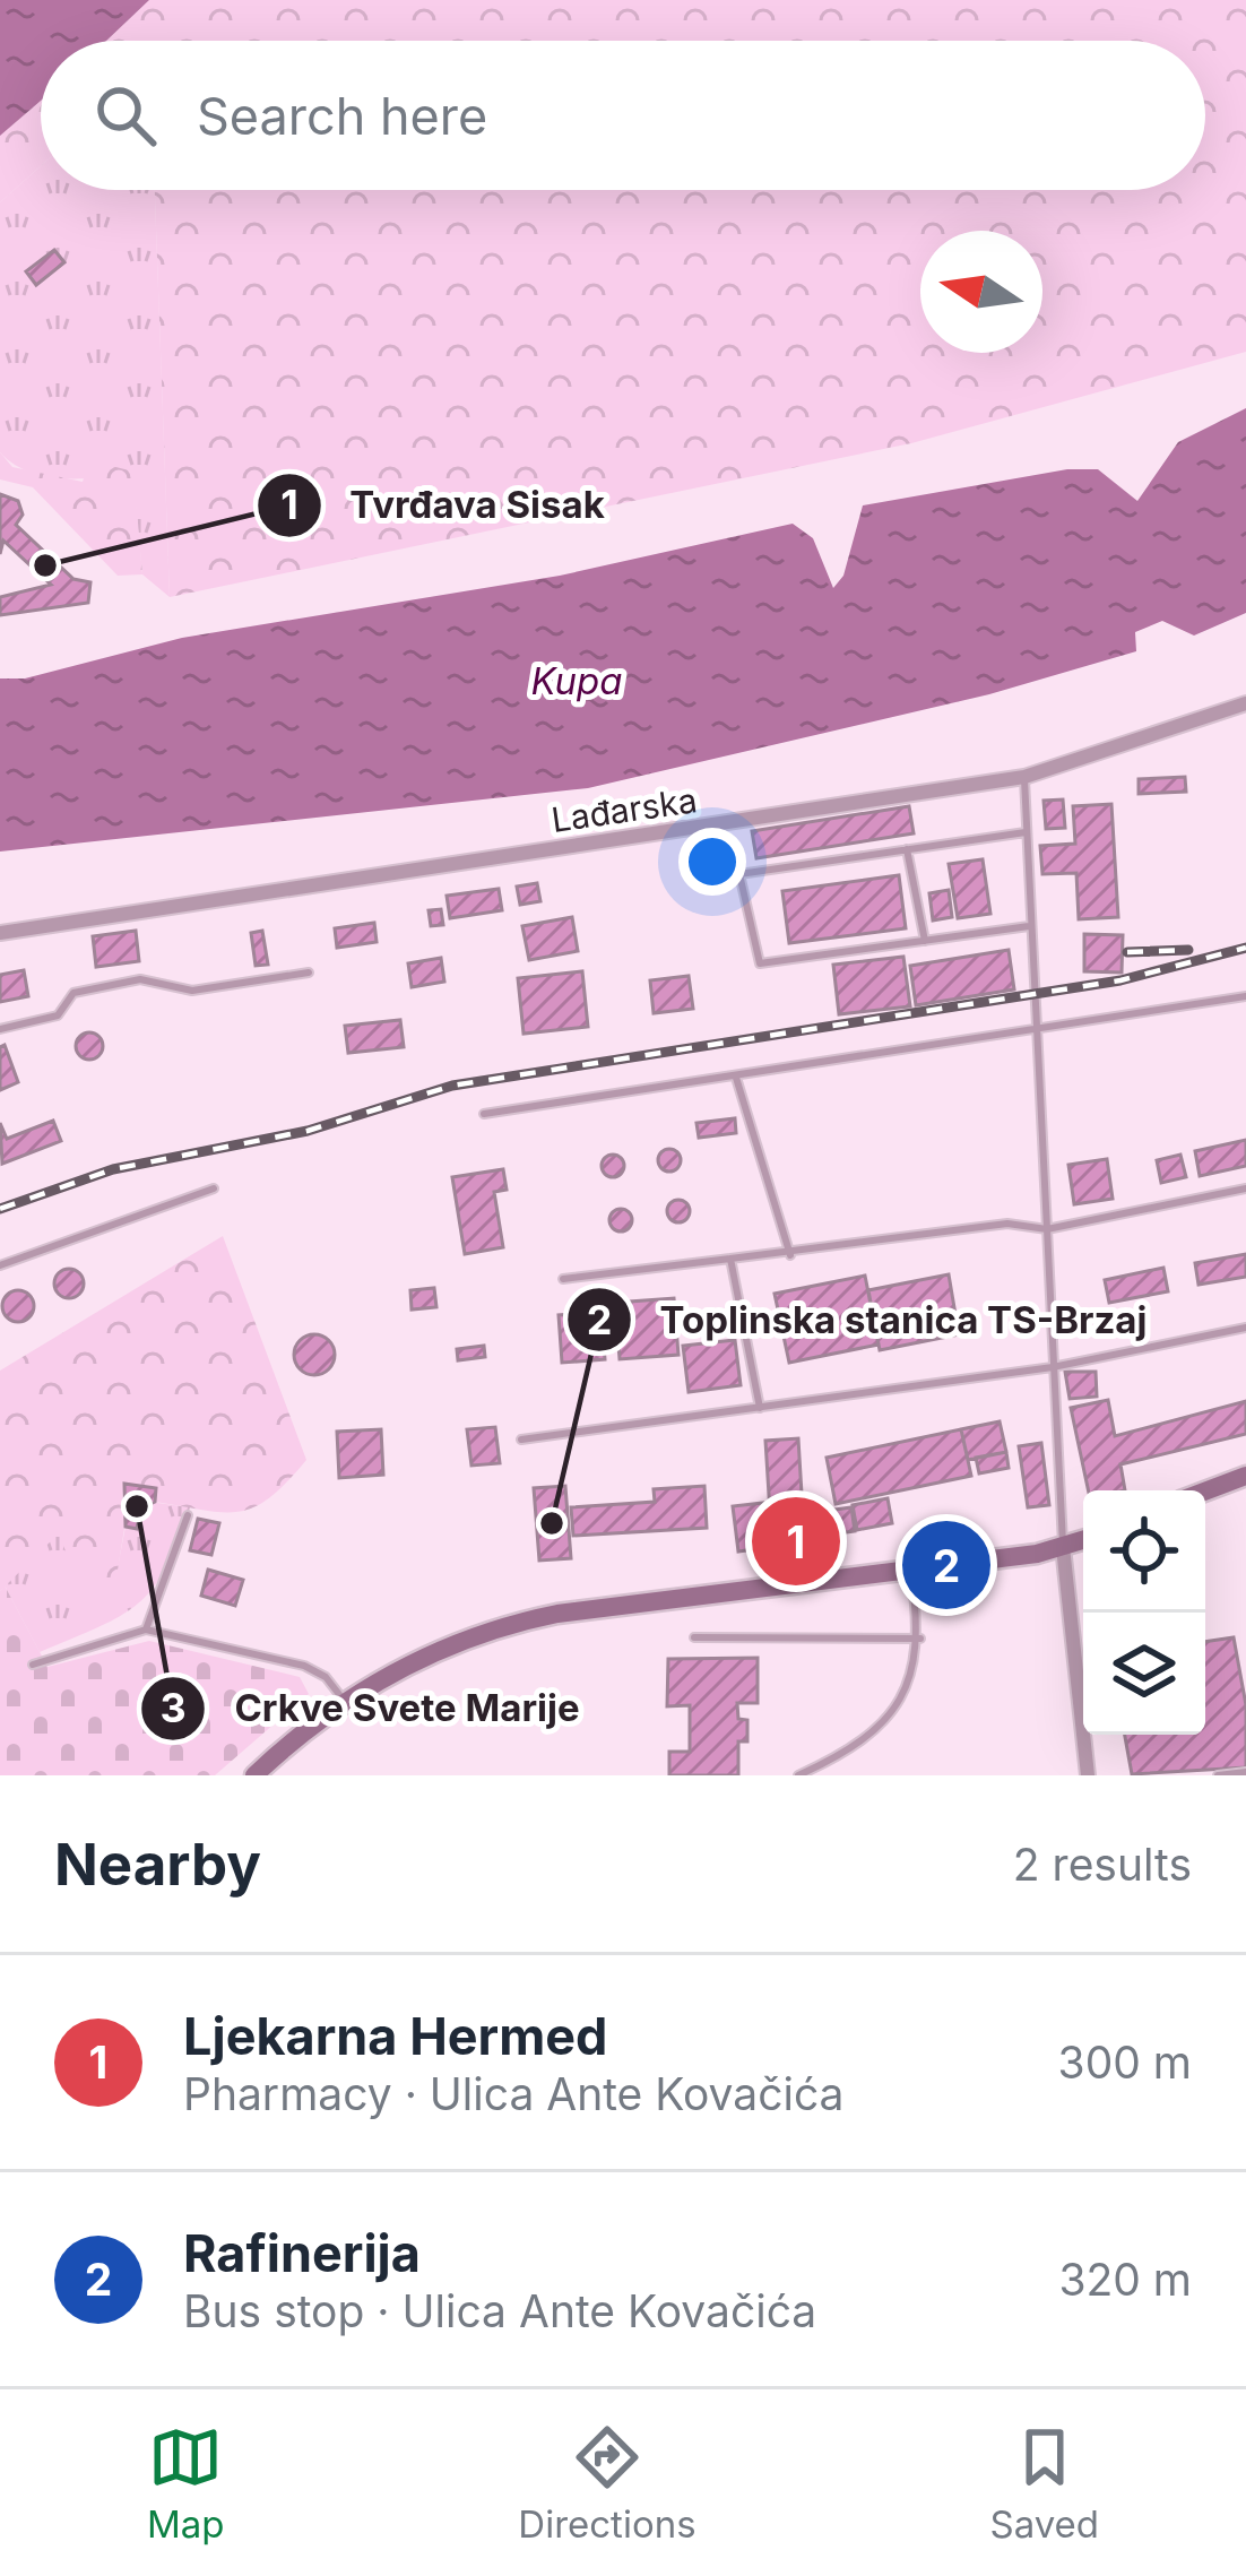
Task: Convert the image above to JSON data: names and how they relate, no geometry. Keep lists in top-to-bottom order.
{
  "streets": {
    "street": ["Lađarska"]
  },
  "water": ["Kupa"],
  "places": ["Tvrđava Sisak", "Crkve Svete Marije", "Toplinska stanica TS-Brzaj"],
  "north": "left",
  "page": {
    "search": "Search here",
    "pins": ["1", "2"],
    "heading": ["Nearby", "2 results"],
    "list": [
      {
        "mark": "1",
        "name": "Ljekarna Hermed",
        "note": "Pharmacy · Ulica Ante Kovačića",
        "value": "300 m"
      },
      {
        "mark": "2",
        "name": "Rafinerija",
        "note": "Bus stop · Ulica Ante Kovačića",
        "value": "320 m"
      }
    ],
    "nav": ["Map", "Directions", "Saved"]
  }
}
